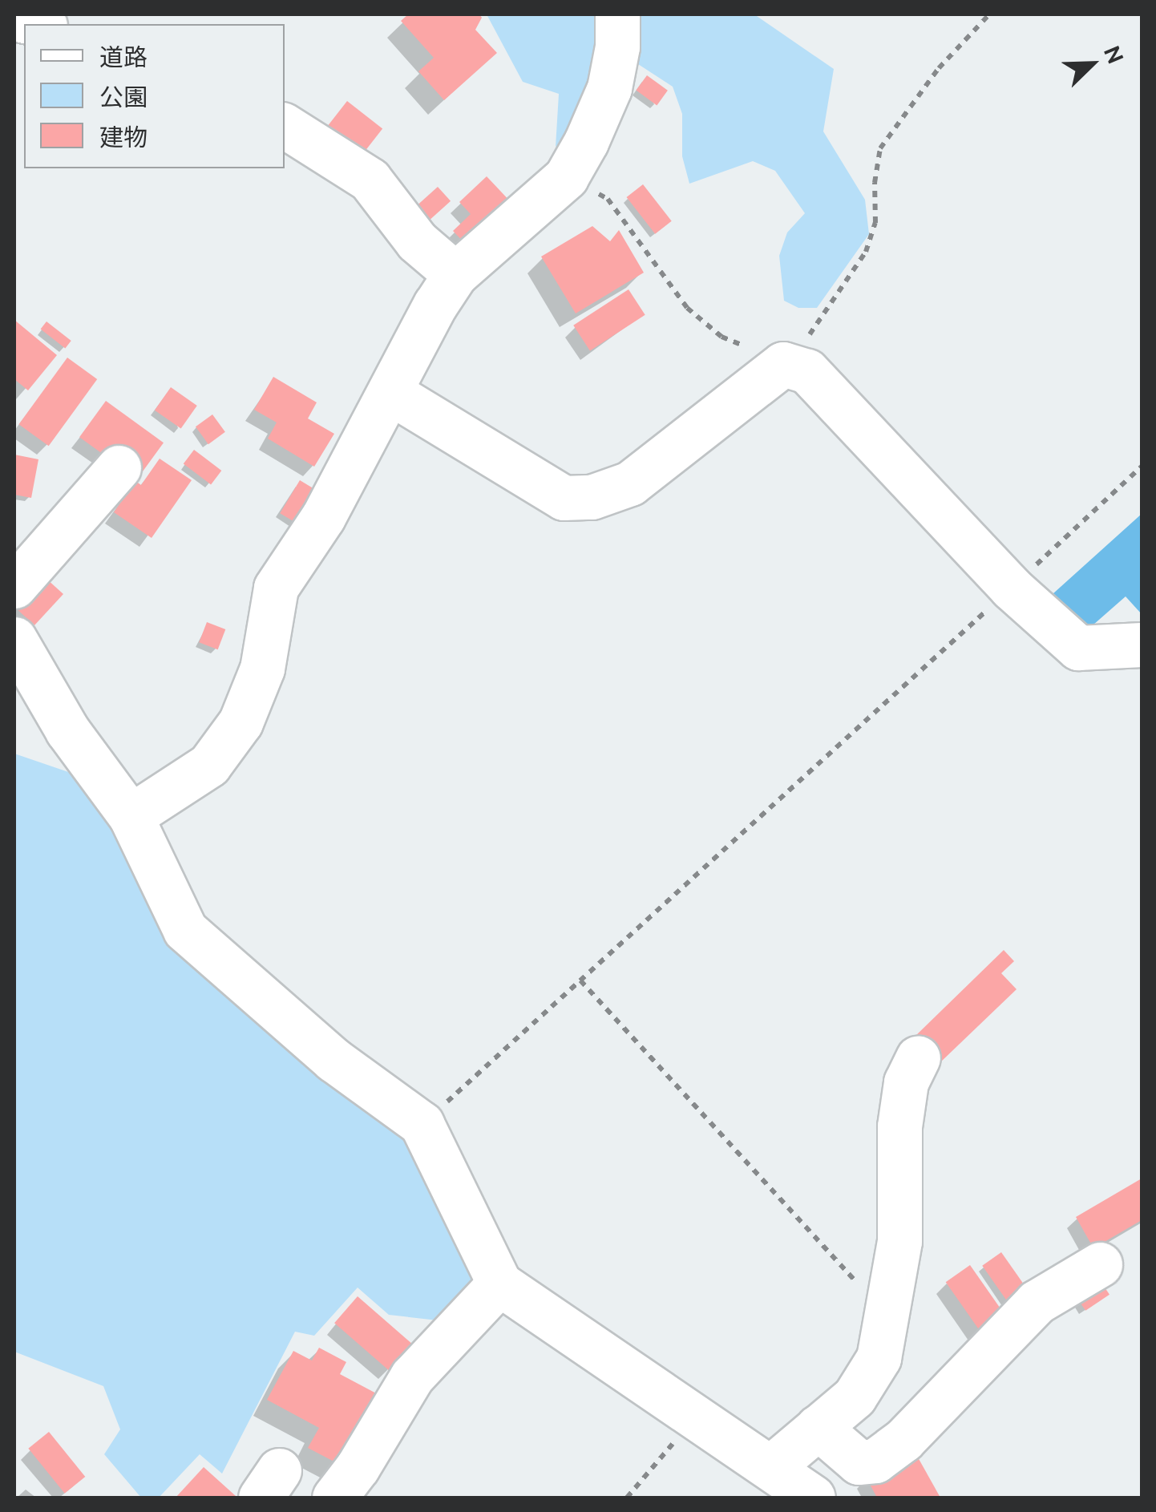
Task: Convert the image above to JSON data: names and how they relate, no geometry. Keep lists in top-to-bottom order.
{
  "legend": ["道路", "公園", "建物"],
  "north": "top right"
}
